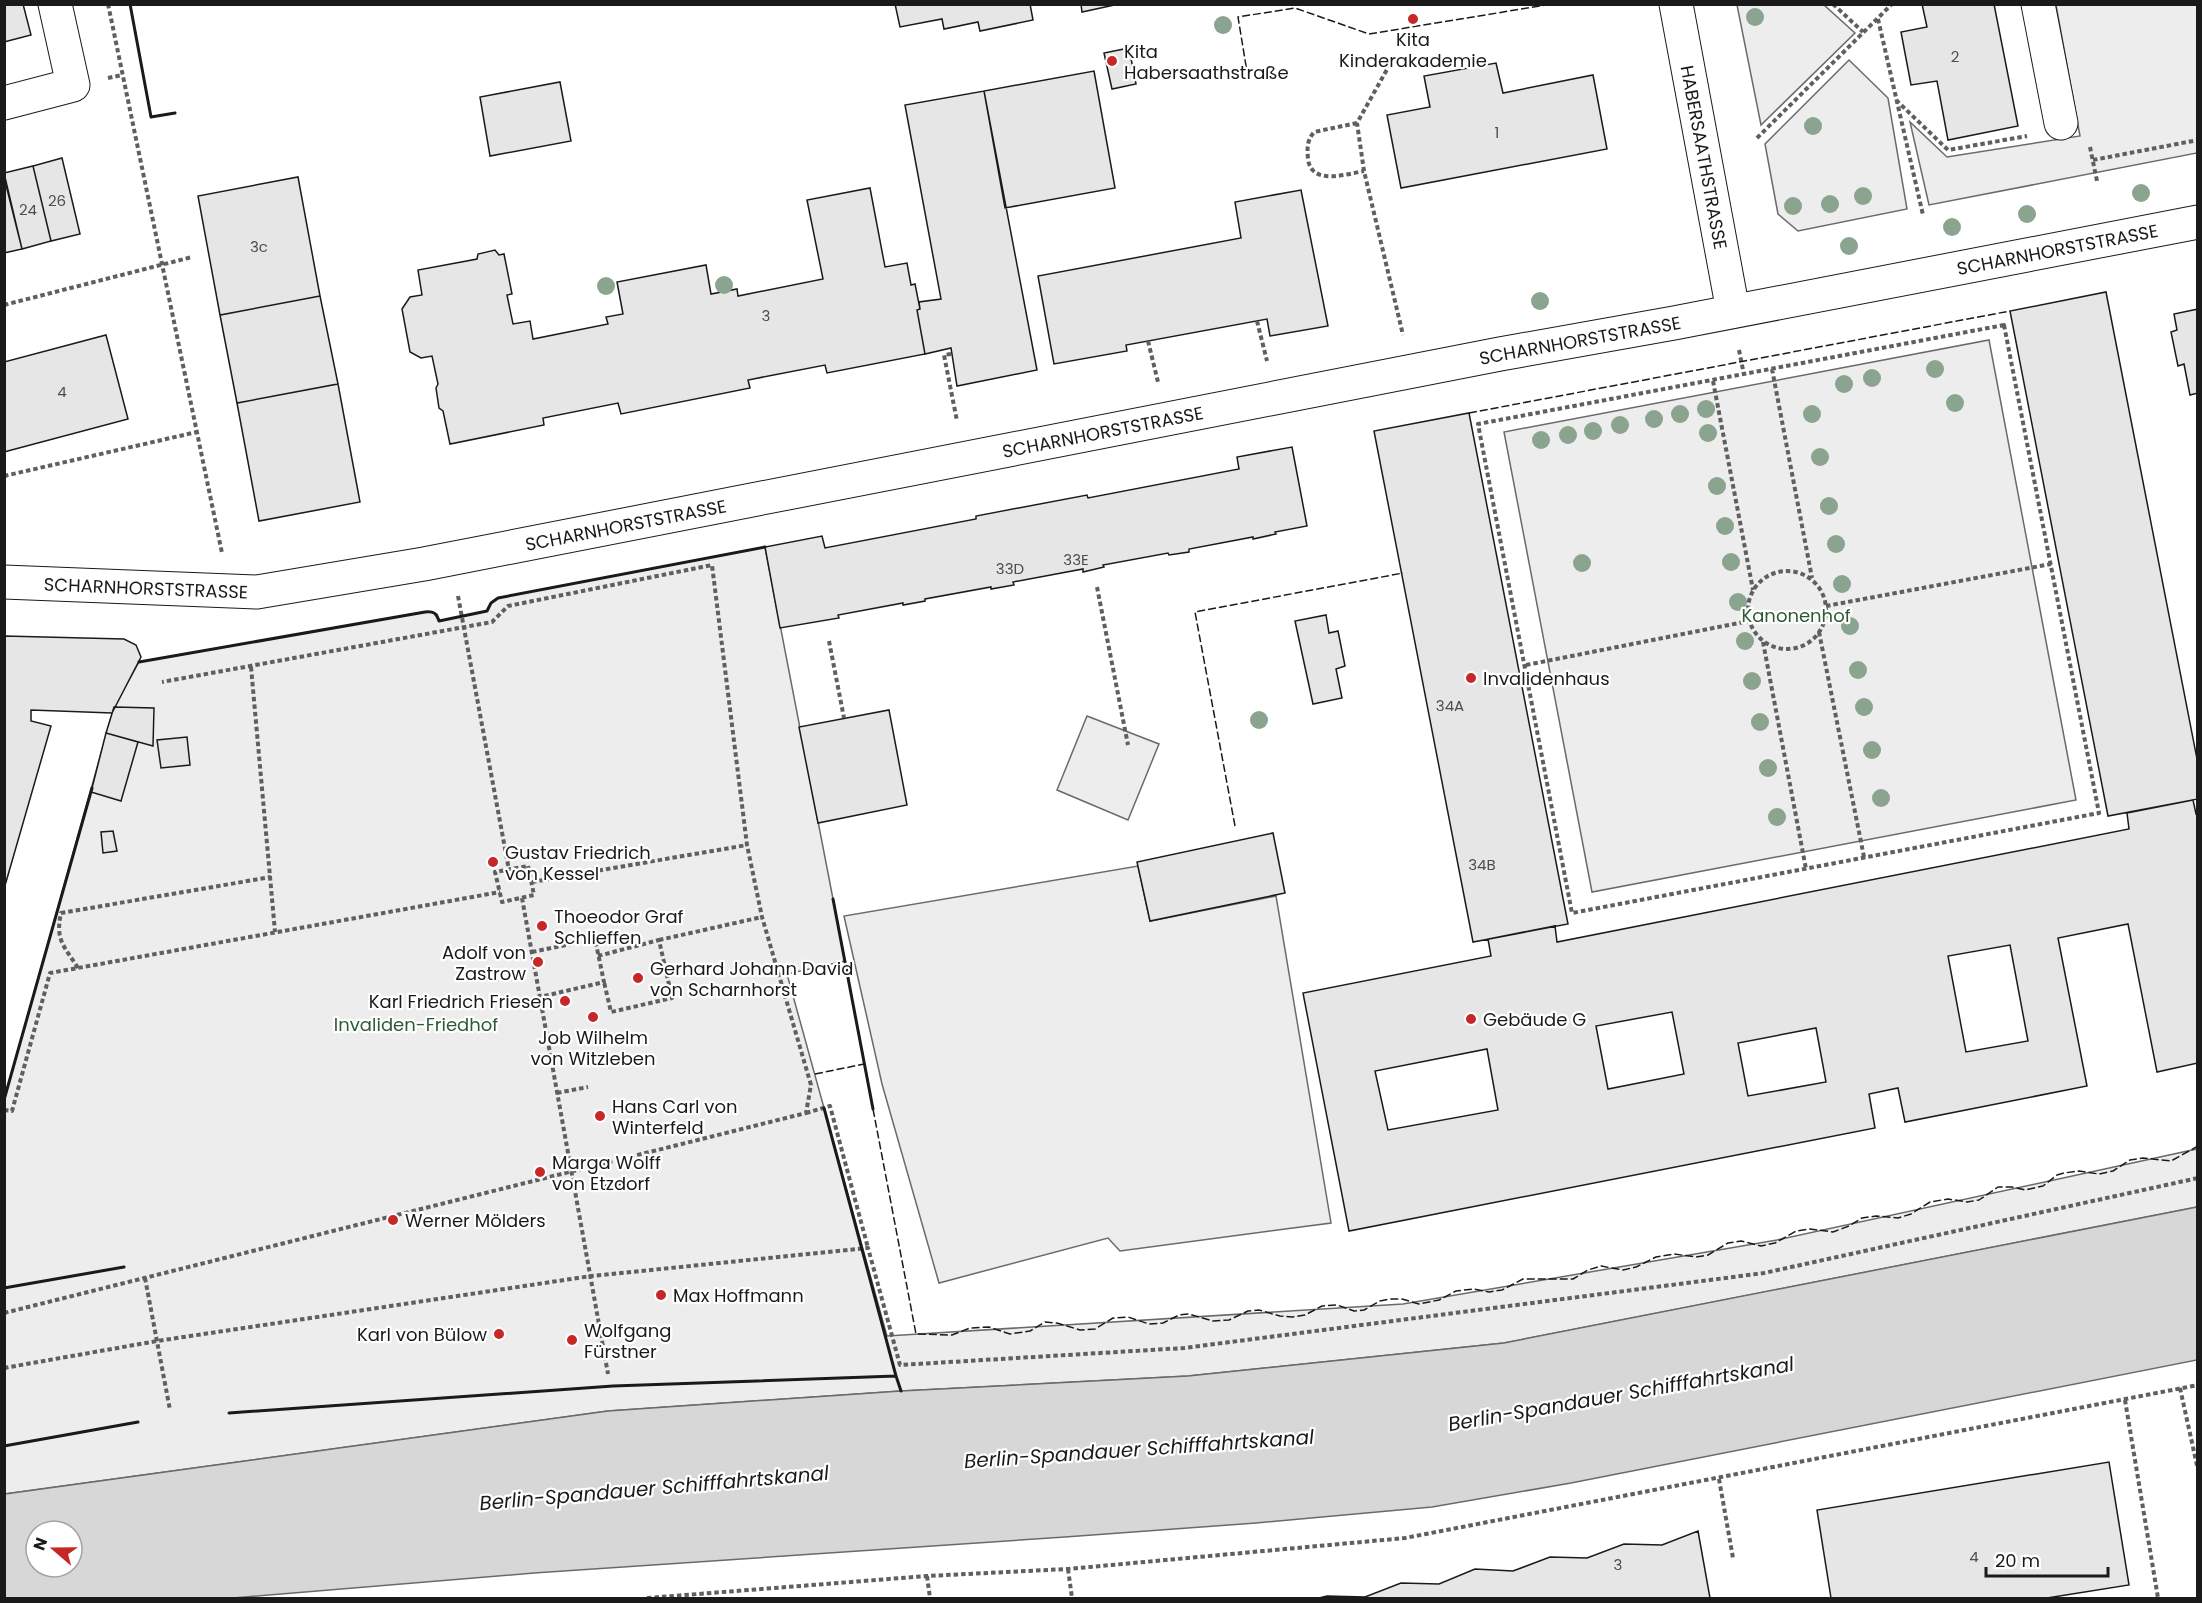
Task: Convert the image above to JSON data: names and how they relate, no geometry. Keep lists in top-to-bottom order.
{
  "streets": {
    "street": ["HABERSAATHSTRASSE", "SCHARNHORSTSTRASSE"]
  },
  "crossings": [
    ["HABERSAATHSTRASSE", "SCHARNHORSTSTRASSE"]
  ],
  "water": ["Berlin-Spandauer Schifffahrtskanal"],
  "parks": ["Kanonenhof", "Invaliden-Friedhof"],
  "places": [
    "Kita Kinderakademie",
    "Kita Habersaathstraße",
    "Invalidenhaus",
    "Gustav Friedrich von Kessel",
    "Thoeodor Graf Schlieffen",
    "Adolf von Zastrow",
    "Gerhard Johann David von Scharnhorst",
    "Karl Friedrich Friesen",
    "Job Wilhelm von Witzleben",
    "Gebäude G",
    "Hans Carl von Winterfeld",
    "Marga Wolff von Etzdorf",
    "Werner Mölders",
    "Max Hoffmann",
    "Karl von Bülow",
    "Wolfgang Fürstner"
  ],
  "house_numbers": [
    "2",
    "1",
    "26",
    "24",
    "3c",
    "3",
    "4",
    "33E",
    "33D",
    "34A",
    "34B",
    "4",
    "3"
  ],
  "scale_bar": "20 m",
  "north": "left"
}
